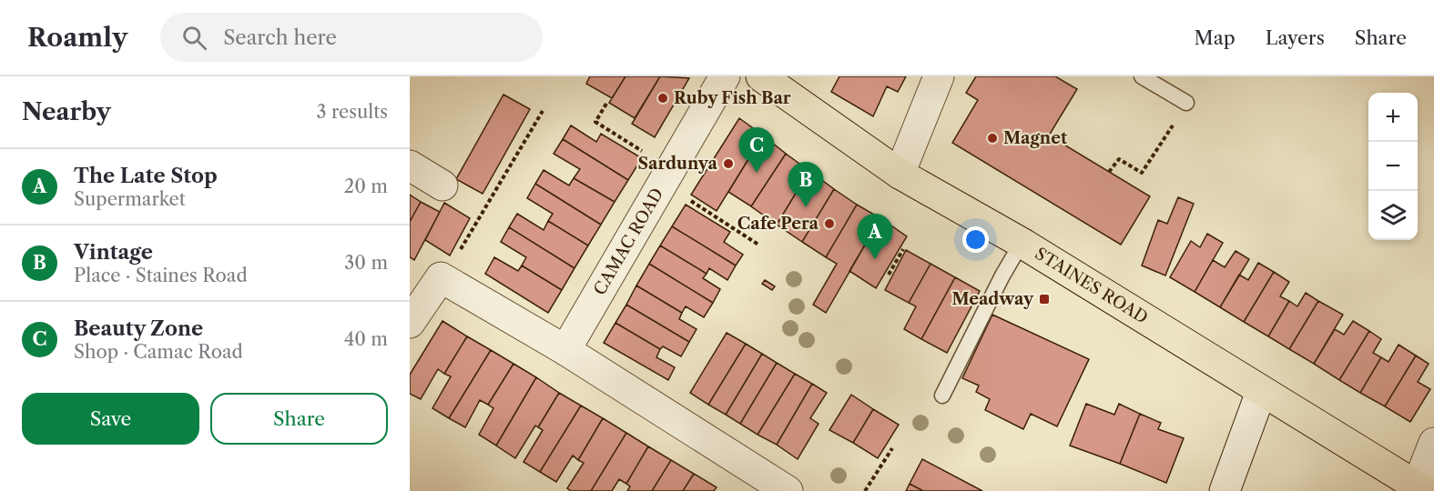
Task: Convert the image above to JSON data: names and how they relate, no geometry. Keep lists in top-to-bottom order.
{
  "streets": {
    "main road": ["STAINES ROAD"],
    "street": ["CAMAC ROAD"]
  },
  "places": {
    "other": [
      "Ruby Fish Bar",
      "Magnet",
      "Sardunya",
      "Cafe Pera"
    ],
    "transit": ["Meadway"]
  },
  "page": {
    "header": "Roamly",
    "search": "Search here",
    "nav": ["Map", "Layers", "Share"],
    "heading": ["Nearby", "3 results"],
    "map_buttons": ["+", "−"],
    "pins": ["C", "B", "A"],
    "list": [
      {
        "mark": "A",
        "name": "The Late Stop",
        "note": "Supermarket",
        "value": "20 m"
      },
      {
        "mark": "B",
        "name": "Vintage",
        "note": "Place · Staines Road",
        "value": "30 m"
      },
      {
        "mark": "C",
        "name": "Beauty Zone",
        "note": "Shop · Camac Road",
        "value": "40 m"
      }
    ],
    "buttons": ["Save", "Share"]
  }
}
